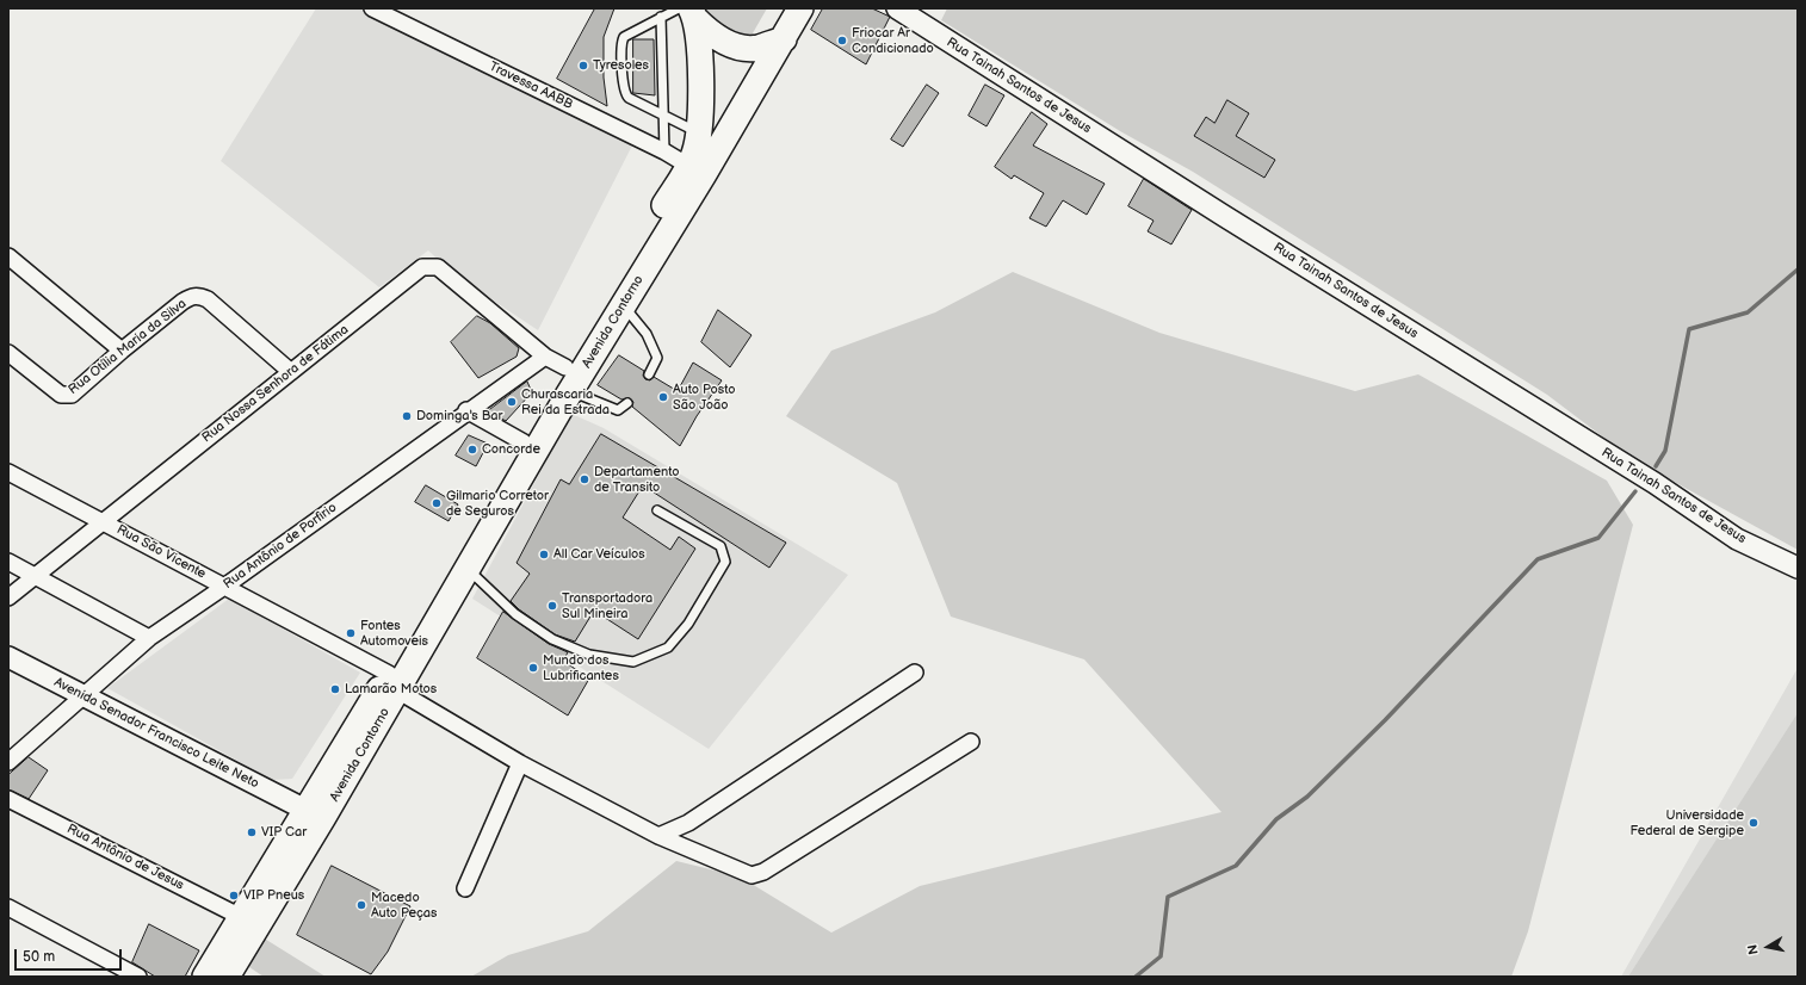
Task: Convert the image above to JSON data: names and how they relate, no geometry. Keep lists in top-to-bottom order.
{
  "streets": {
    "main road": ["Avenida Contorno"],
    "street": [
      "Travessa AABB",
      "Rua Tainah Santos de Jesus",
      "Rua Otília Maria da Silva",
      "Rua Nossa Senhora de Fátima",
      "Rua Antônio de Porfirio",
      "Rua São Vicente",
      "Avenida Senador Francisco Leite Neto",
      "Rua Antônio de Jesus"
    ]
  },
  "crossings": [
    ["Travessa AABB", "Avenida Contorno"],
    ["Avenida Contorno", "Rua Nossa Senhora de Fátima"],
    ["Avenida Contorno", "Rua Antônio de Porfirio"],
    ["Avenida Contorno", "Rua São Vicente"],
    ["Avenida Contorno", "Avenida Senador Francisco Leite Neto"],
    ["Avenida Contorno", "Rua Antônio de Jesus"],
    ["Rua Otília Maria da Silva", "Rua Nossa Senhora de Fátima"],
    ["Rua Nossa Senhora de Fátima", "Rua Antônio de Porfirio"],
    ["Rua Nossa Senhora de Fátima", "Rua São Vicente"],
    ["Rua Antônio de Porfirio", "Rua São Vicente"],
    ["Rua Antônio de Porfirio", "Avenida Senador Francisco Leite Neto"]
  ],
  "places": [
    "Friocar Ar Condicionado",
    "Tyresoles",
    "Auto Posto São João",
    "Churascaria Rei da Estrada",
    "Dominga's Bar",
    "Concorde",
    "Departamento de Transito",
    "Gilmario Corretor de Seguros",
    "All Car Veículos",
    "Transportadora Sul Mineira",
    "Fontes Automoveis",
    "Mundo dos Lubrificantes",
    "Lamarão Motos",
    "Universidade Federal de Sergipe",
    "VIP Car",
    "VIP Pneus",
    "Macedo Auto Peças"
  ],
  "scale_bar": "50 m",
  "north": "left"
}
